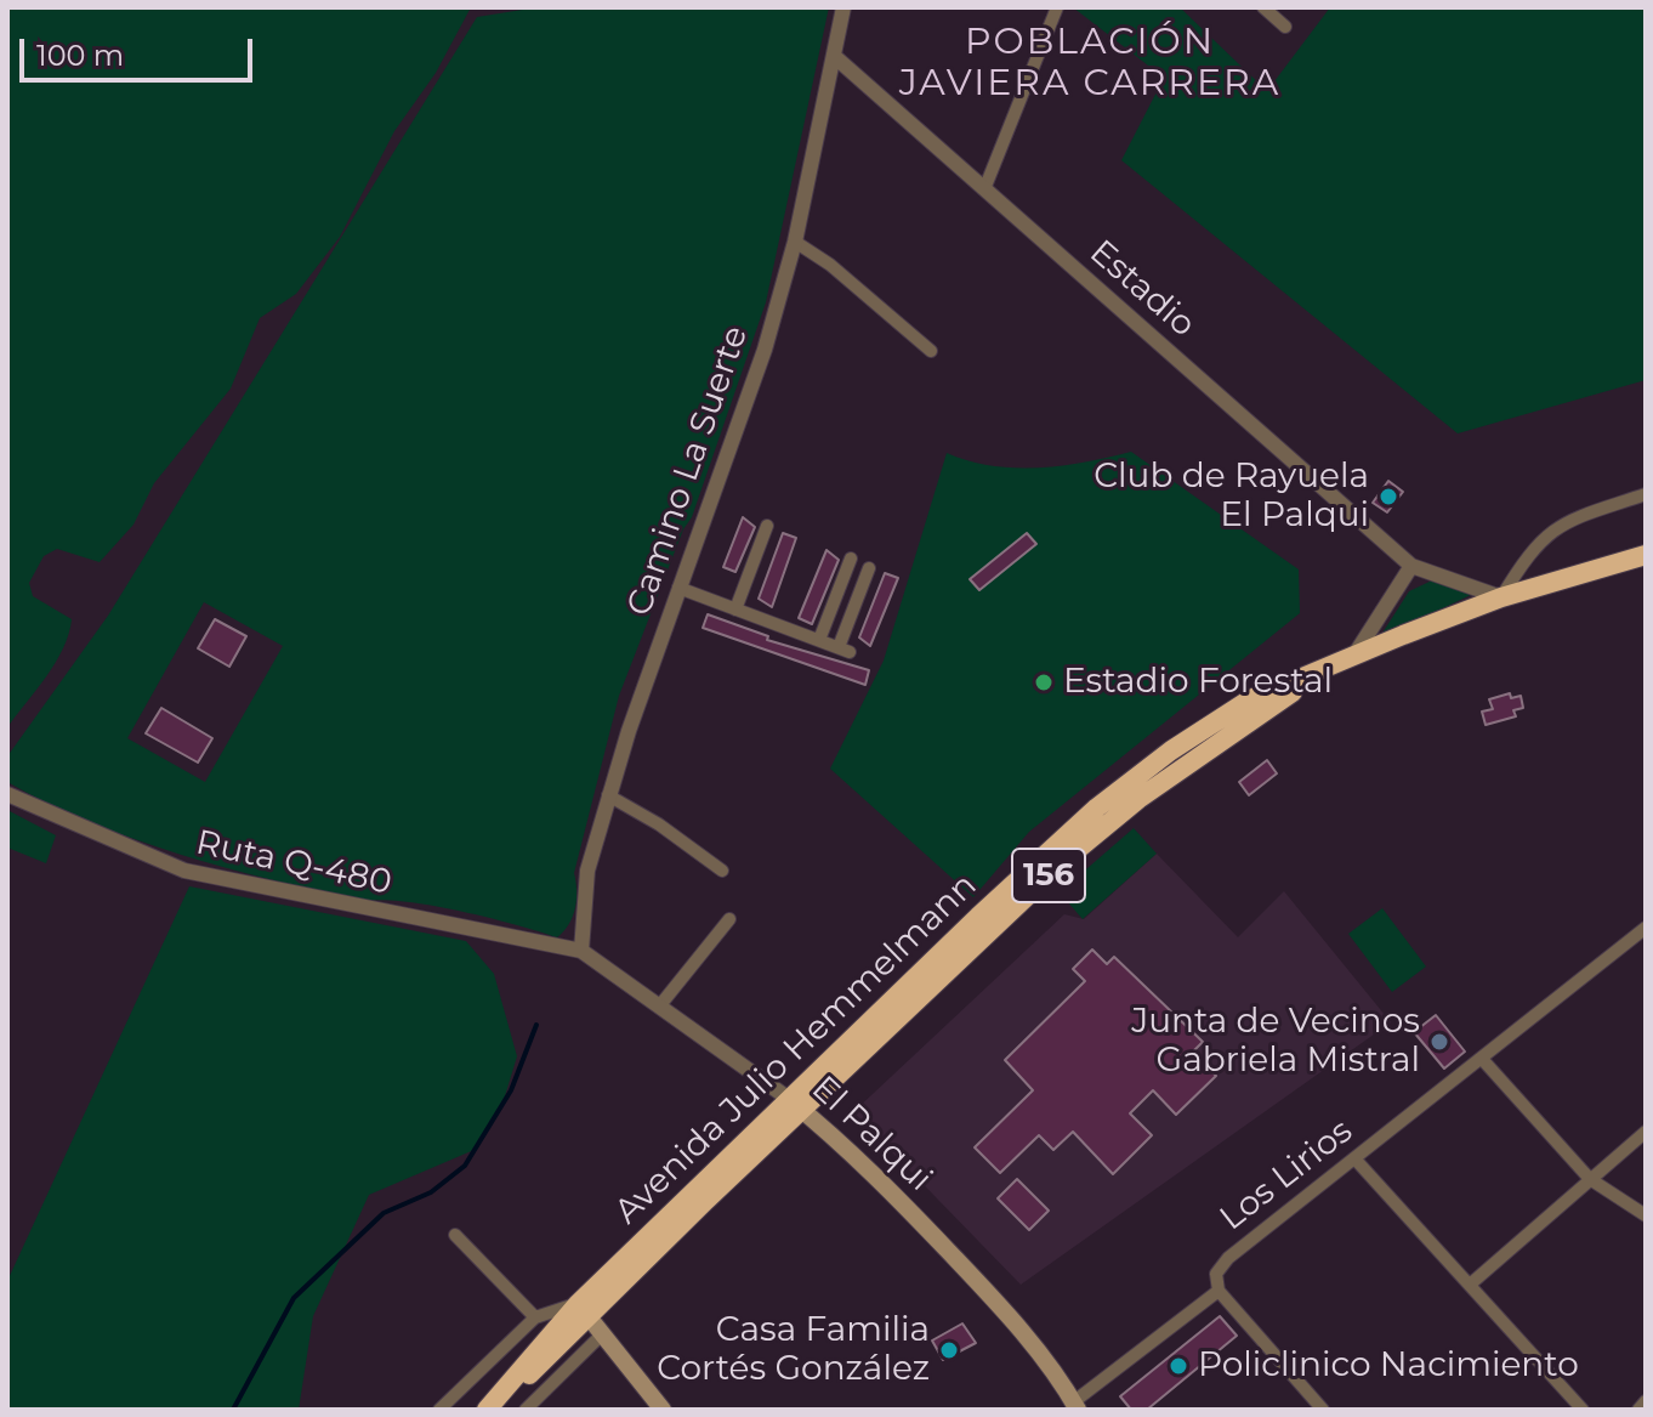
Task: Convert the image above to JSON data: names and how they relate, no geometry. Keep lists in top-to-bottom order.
{
  "streets": {
    "highway": ["156", "Avenida Julio Hemmelmann"],
    "main road": ["El Palqui"],
    "street": [
      "Estadio",
      "Camino La Suerte",
      "Ruta Q-480",
      "Los Lirios"
    ]
  },
  "crossings": [
    ["Estadio", "Camino La Suerte"],
    ["Estadio", "Avenida Julio Hemmelmann"],
    ["Camino La Suerte", "Ruta Q-480"],
    ["Camino La Suerte", "El Palqui"],
    ["Ruta Q-480", "El Palqui"],
    ["Avenida Julio Hemmelmann", "El Palqui"],
    ["El Palqui", "Los Lirios"]
  ],
  "districts": ["POBLACIÓN JAVIERA CARRERA"],
  "places": [
    "Club de Rayuela El Palqui",
    "Estadio Forestal",
    "Junta de Vecinos Gabriela Mistral",
    "Casa Familia Cortés González",
    "Policlinico Nacimiento"
  ],
  "scale_bar": "100 m"
}
